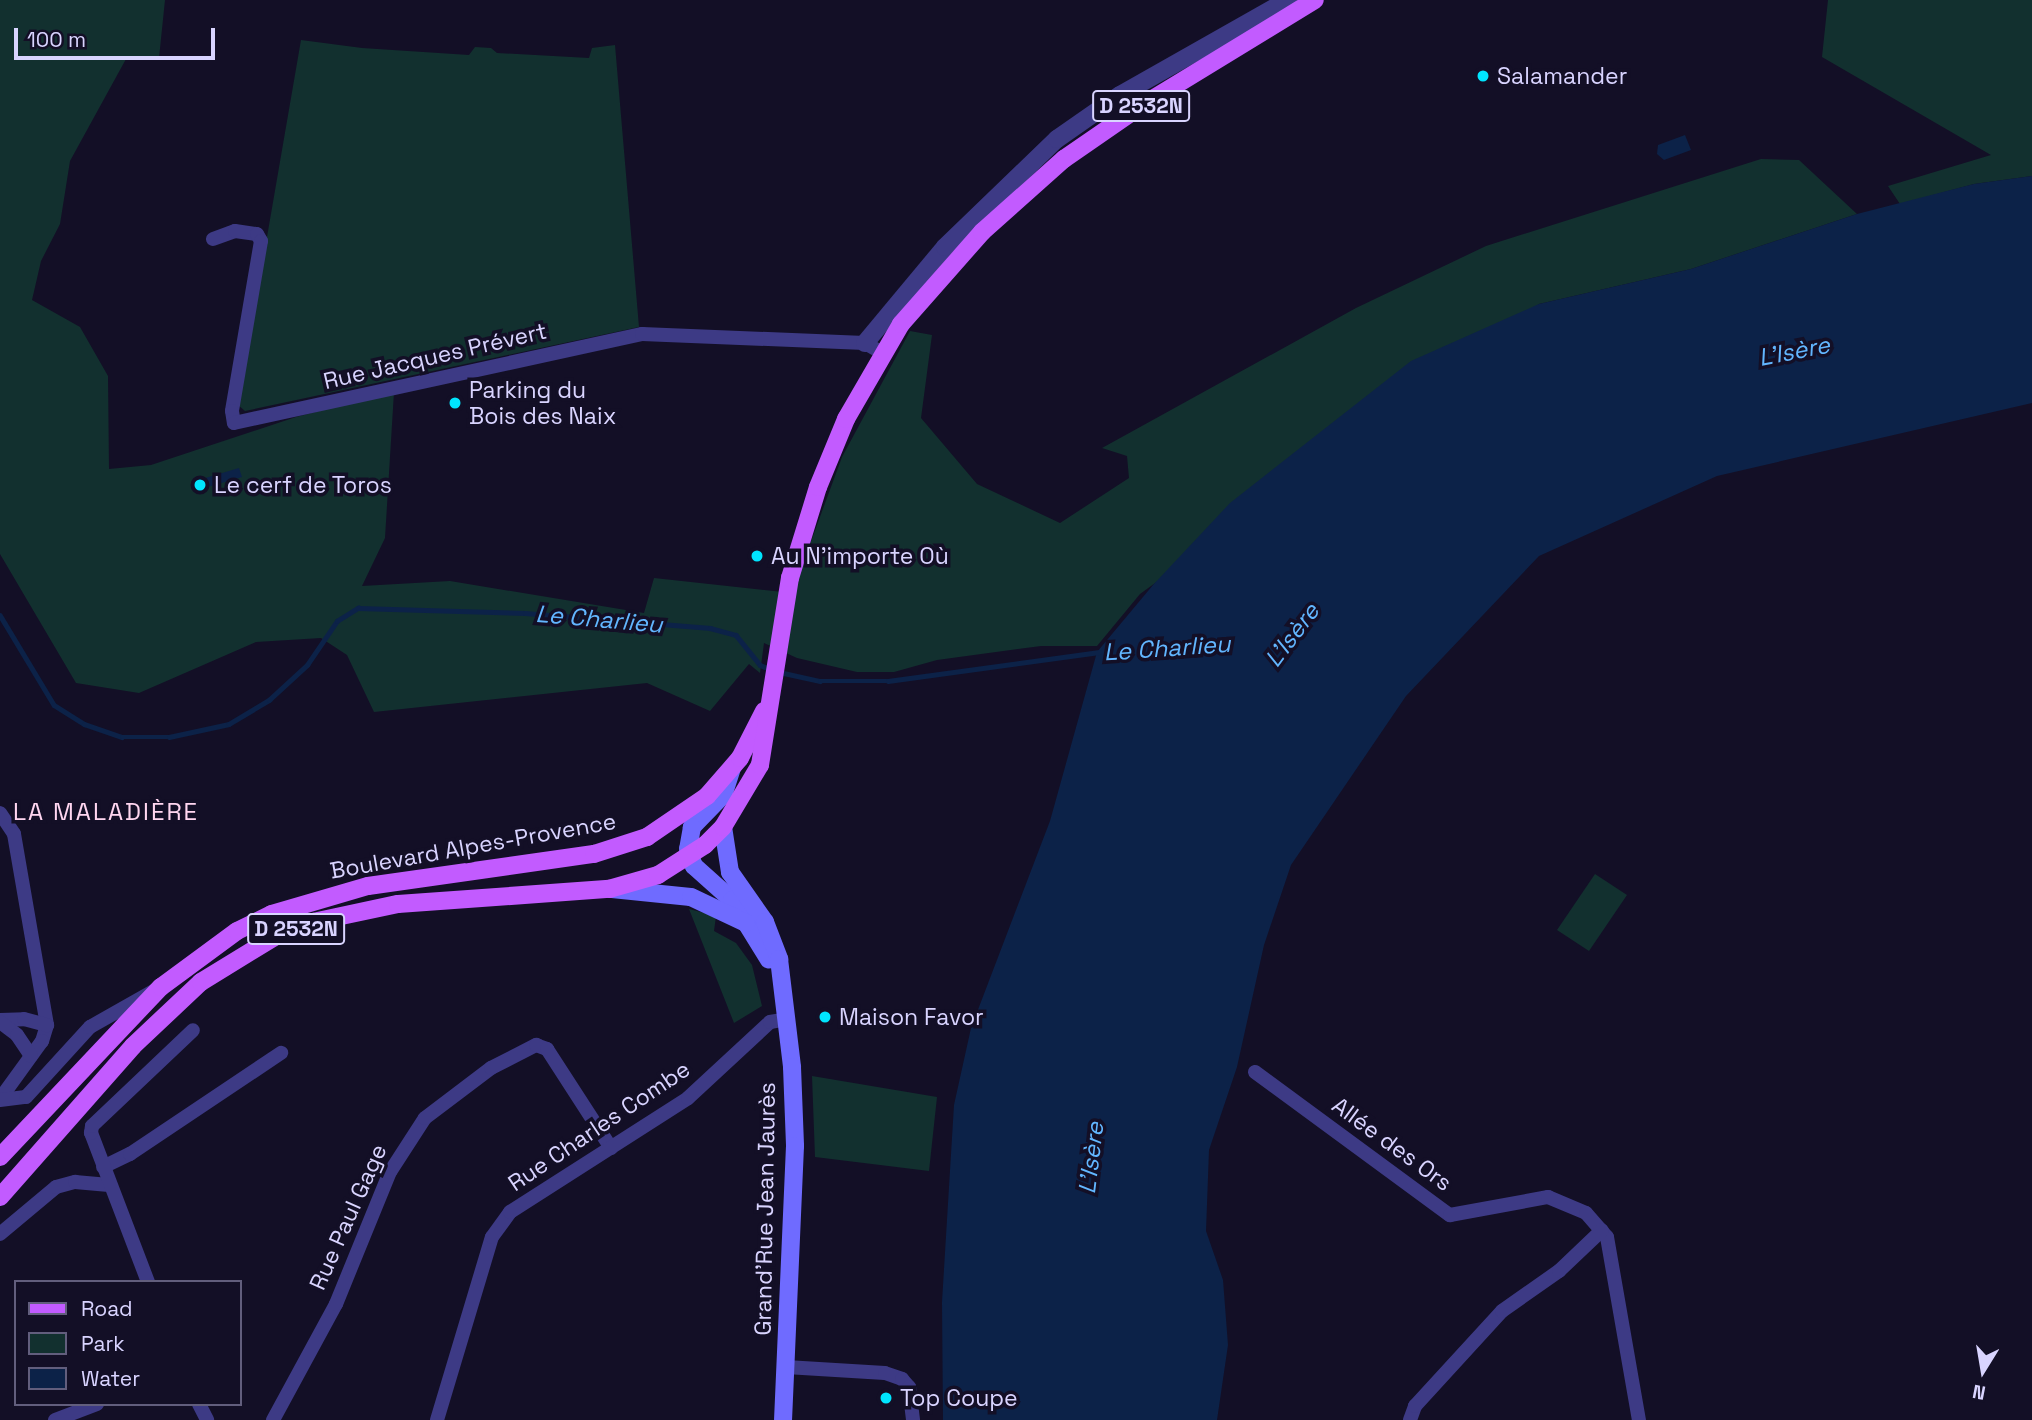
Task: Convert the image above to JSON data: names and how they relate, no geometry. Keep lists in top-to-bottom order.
{
  "streets": {
    "main road": ["D 2532N", "Boulevard Alpes-Provence", "Grand'Rue Jean Jaurès"],
    "street": [
      "Rue Jacques Prévert",
      "Rue Charles Combe",
      "Allée des Ors",
      "Rue Paul Gage"
    ]
  },
  "crossings": [
    ["D 2532N", "Rue Jacques Prévert"],
    ["D 2532N", "Boulevard Alpes-Provence"],
    ["D 2532N", "Grand'Rue Jean Jaurès"],
    ["Rue Charles Combe", "Grand'Rue Jean Jaurès"],
    ["Rue Charles Combe", "Rue Paul Gage"]
  ],
  "districts": ["LA MALADIÈRE"],
  "water": ["L'Isère", "Le Charlieu"],
  "places": [
    "Salamander",
    "Parking du Bois des Naix",
    "Le cerf de Toros",
    "Au N'importe Où",
    "Maison Favor",
    "Top Coupe"
  ],
  "legend": ["Road", "Park", "Water"],
  "scale_bar": "100 m",
  "north": "bottom"
}
